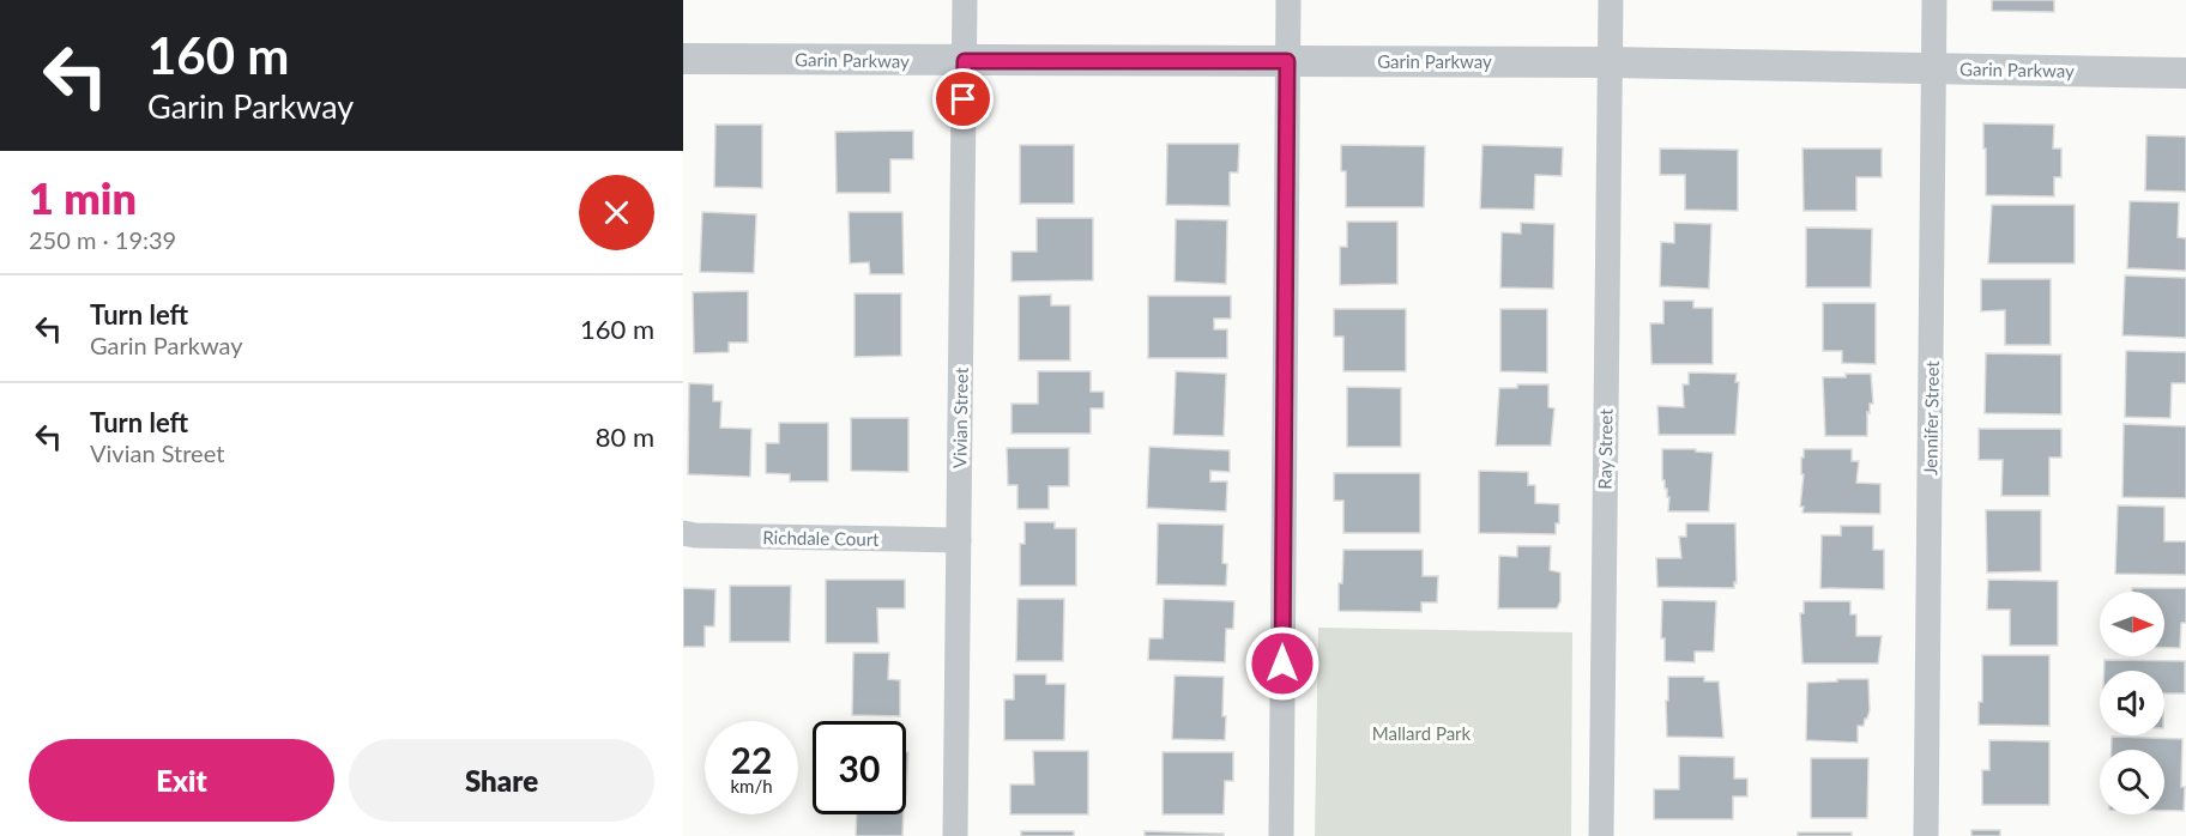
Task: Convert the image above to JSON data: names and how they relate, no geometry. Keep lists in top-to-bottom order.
{
  "streets": {
    "street": [
      "Garin Parkway",
      "Vivian Street",
      "Jennifer Street",
      "Ray Street",
      "Richdale Court"
    ]
  },
  "crossings": [
    ["Garin Parkway", "Vivian Street"],
    ["Garin Parkway", "Jennifer Street"],
    ["Garin Parkway", "Ray Street"],
    ["Vivian Street", "Richdale Court"]
  ],
  "parks": ["Mallard Park"],
  "north": "right",
  "page": {
    "turn": ["160 m", "Garin Parkway"],
    "heading": ["1 min", "250 m · 19:39"],
    "list": [
      {
        "name": "Turn left",
        "note": "Garin Parkway",
        "value": "160 m"
      },
      {
        "name": "Turn left",
        "note": "Vivian Street",
        "value": "80 m"
      }
    ],
    "speed": "22 km/h",
    "limit": "30",
    "buttons": ["Exit", "Share"]
  }
}
